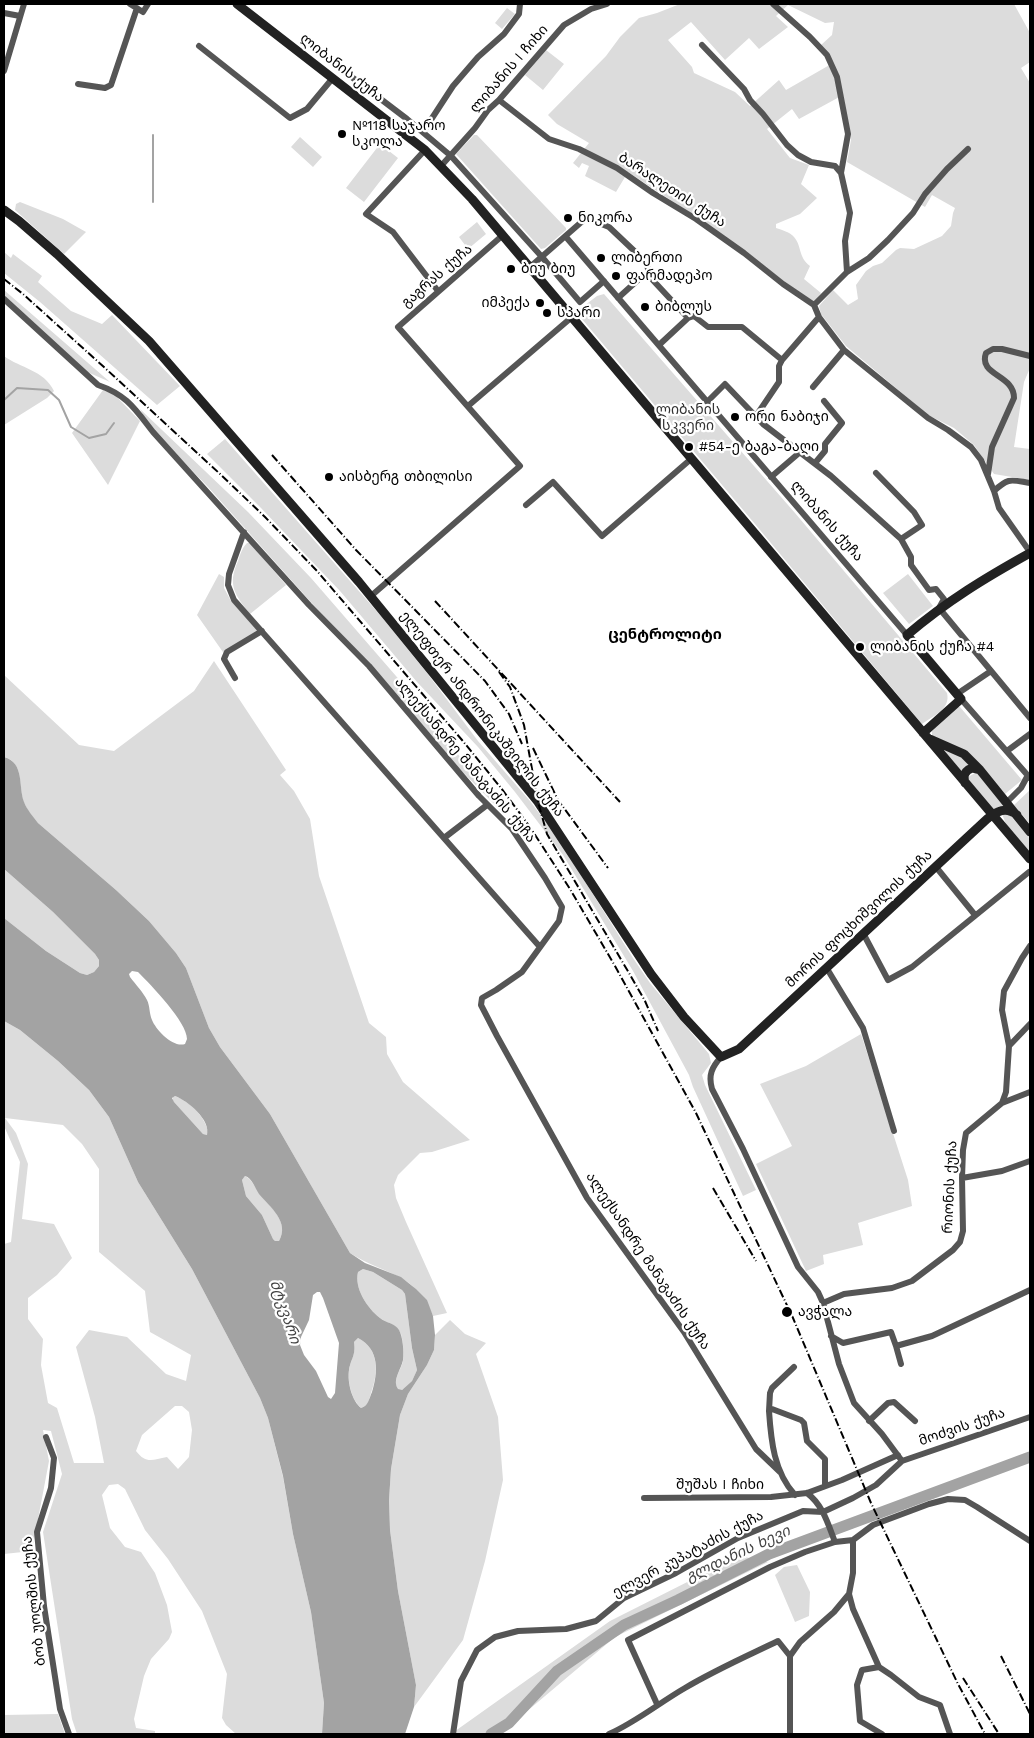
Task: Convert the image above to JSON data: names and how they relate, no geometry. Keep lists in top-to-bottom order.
{
  "streets": {
    "main road": ["ლიბანის ქუჩა", "ელეფთერ ანდრონიკაშვილის ქუჩა", "მორის ფოცხიშვილის ქუჩა"],
    "street": [
      "ლიბანის I ჩიხი",
      "ბარალეთის ქუჩა",
      "გაგრას ქუჩა",
      "ალექსანდრე მანაგაძის ქუჩა",
      "რიონის ქუჩა",
      "მოძვის ქუჩა",
      "შუშას I ჩიხი",
      "ელვერ კუპატაძის ქუჩა",
      "ბობ უოლშის ქუჩა"
    ]
  },
  "crossings": [
    ["ლიბანის ქუჩა", "ლიბანის I ჩიხი"],
    ["ლიბანის ქუჩა", "გაგრას ქუჩა"],
    ["ლიბანის ქუჩა", "მორის ფოცხიშვილის ქუჩა"],
    ["ლიბანის I ჩიხი", "ბარალეთის ქუჩა"],
    ["გაგრას ქუჩა", "ელეფთერ ანდრონიკაშვილის ქუჩა"],
    ["ელეფთერ ანდრონიკაშვილის ქუჩა", "მორის ფოცხიშვილის ქუჩა"],
    ["მოძვის ქუჩა", "ელვერ კუპატაძის ქუჩა"]
  ],
  "districts": ["ცენტროლიტი"],
  "water": ["მტკვარი", "გლდანის ხევი"],
  "parks": ["ლიბანის სკვერი"],
  "places": [
    "№118 საჯარო სკოლა",
    "ნიკორა",
    "ლიბერთი",
    "ბიუ ბიუ",
    "ფარმადეპო",
    "იმპექა",
    "ბიბლუს",
    "სპარი",
    "ორი ნაბიჯი",
    "#54-ე ბაგა-ბაღი",
    "აისბერგ თბილისი",
    "ლიბანის ქუჩა #4",
    "ავჭალა"
  ]
}
